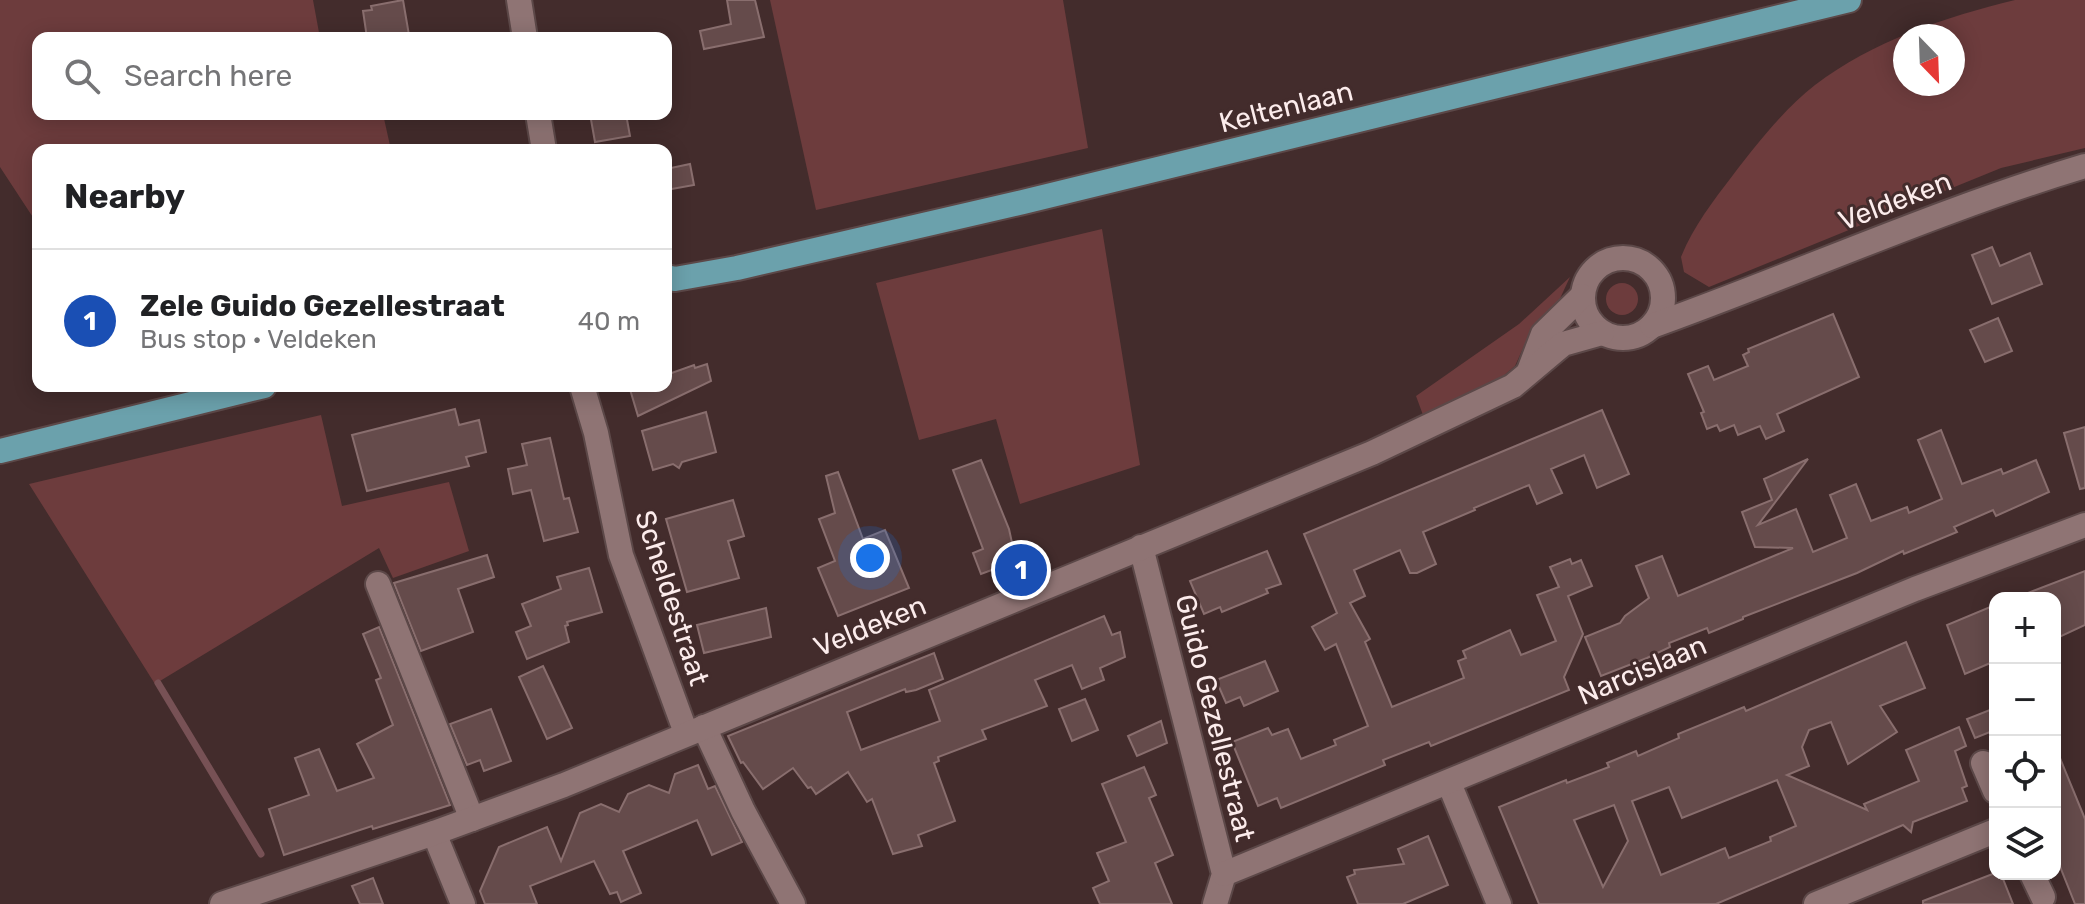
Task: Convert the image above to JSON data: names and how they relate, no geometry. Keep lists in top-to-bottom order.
{
  "streets": {
    "main road": ["Keltenlaan"],
    "street": [
      "Veldeken",
      "Scheldestraat",
      "Narcislaan",
      "Guido Gezellestraat"
    ]
  },
  "crossings": [
    ["Veldeken", "Scheldestraat"],
    ["Veldeken", "Guido Gezellestraat"],
    ["Narcislaan", "Guido Gezellestraat"]
  ],
  "north": "bottom right",
  "page": {
    "search": "Search here",
    "heading": "Nearby",
    "list": [
      {
        "mark": "1",
        "name": "Zele Guido Gezellestraat",
        "note": "Bus stop · Veldeken",
        "value": "40 m"
      }
    ],
    "pins": "1",
    "map_buttons": ["+", "−"]
  }
}
